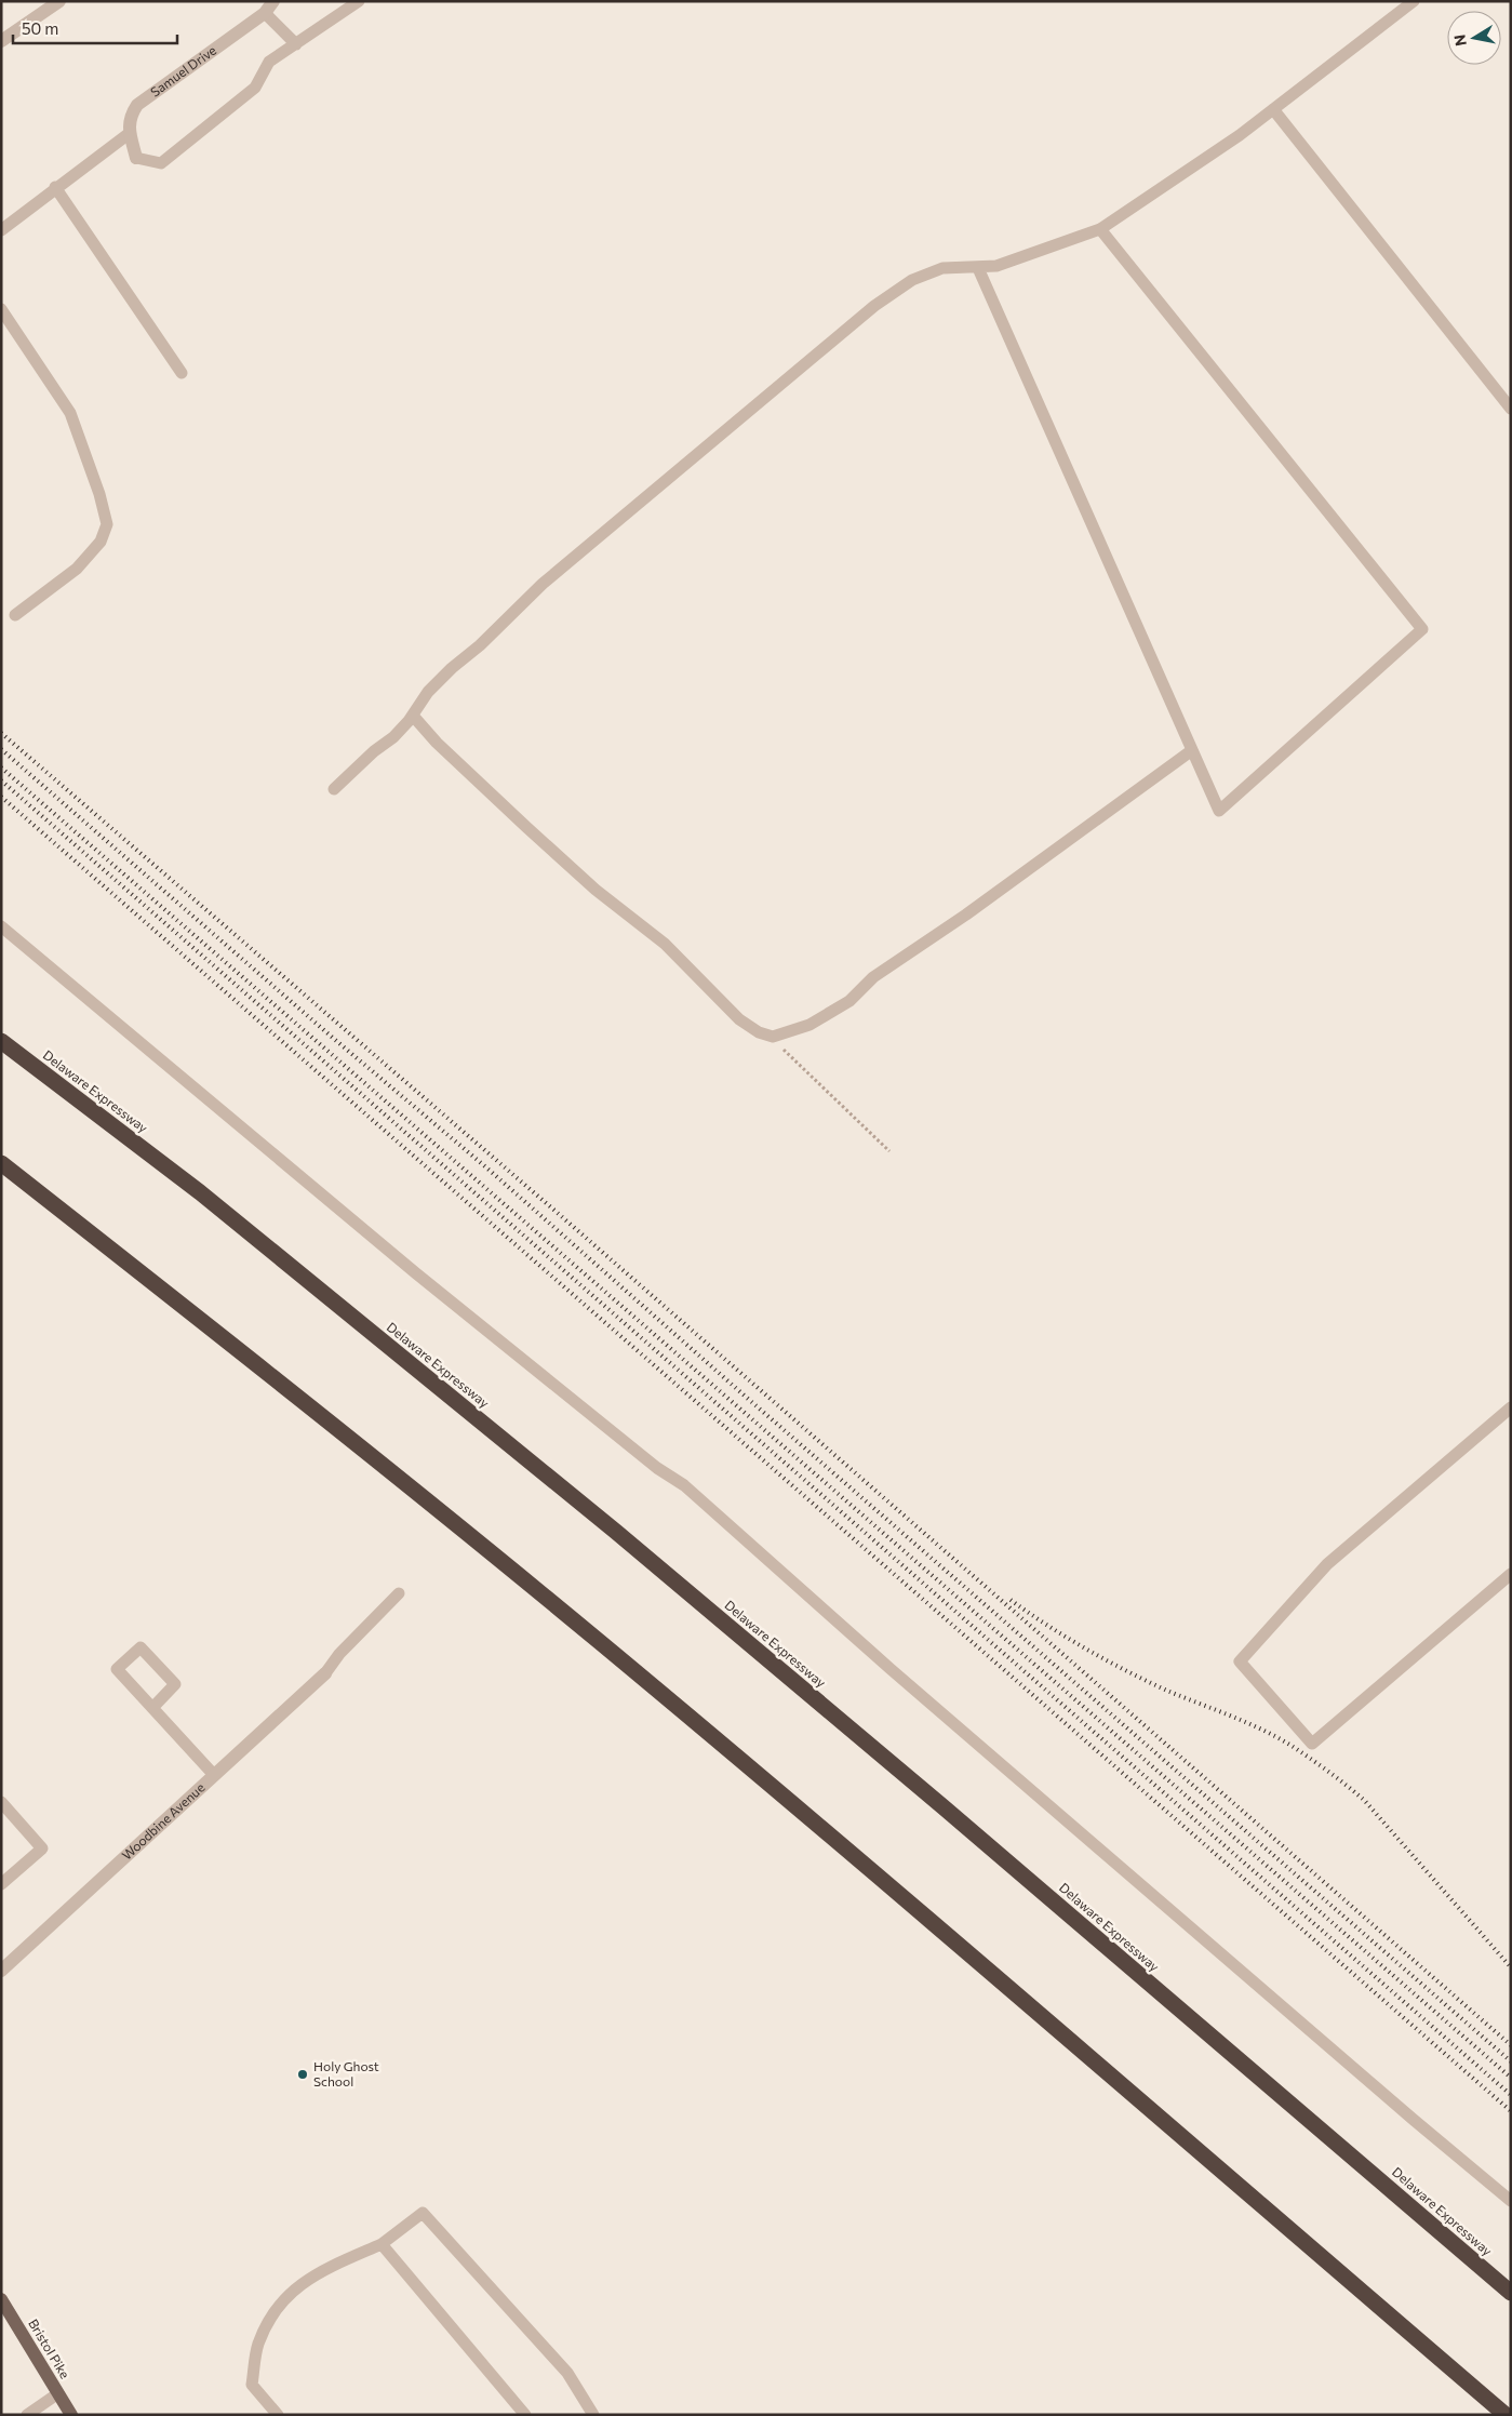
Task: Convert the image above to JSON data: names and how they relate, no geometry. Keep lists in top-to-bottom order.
{
  "streets": {
    "highway": ["Delaware Expressway"],
    "main road": ["Bristol Pike"],
    "street": ["Samuel Drive", "Woodbine Avenue"]
  },
  "places": ["Holy Ghost School"],
  "scale_bar": "50 m",
  "north": "left"
}
